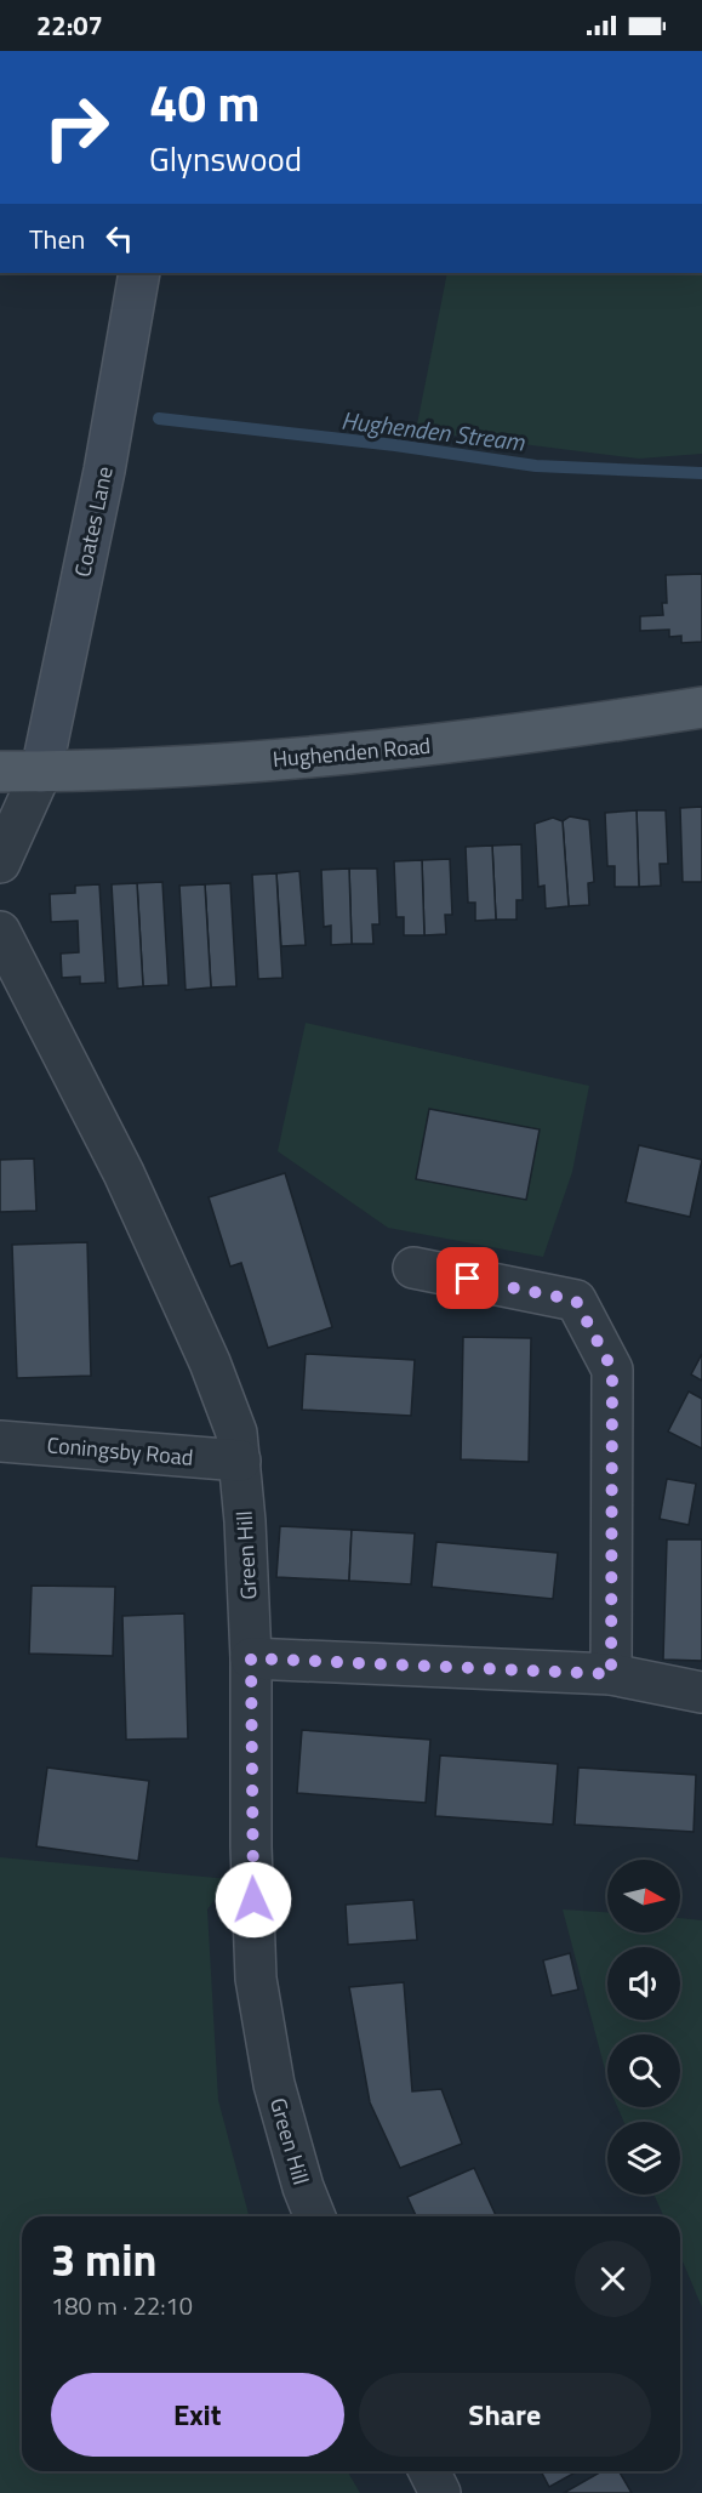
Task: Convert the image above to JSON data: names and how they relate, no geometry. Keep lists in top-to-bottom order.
{
  "streets": {
    "main road": ["Hughenden Road"],
    "street": ["Coates Lane", "Coningsby Road", "Green Hill"]
  },
  "crossings": [
    ["Coates Lane", "Hughenden Road"],
    ["Coningsby Road", "Green Hill"]
  ],
  "water": ["Hughenden Stream"],
  "north": "right",
  "page": {
    "status": "22:07",
    "turn": ["40 m", "Glynswood"],
    "then": "Then",
    "heading": ["3 min", "180 m · 22:10"],
    "buttons": ["Exit", "Share"]
  }
}
